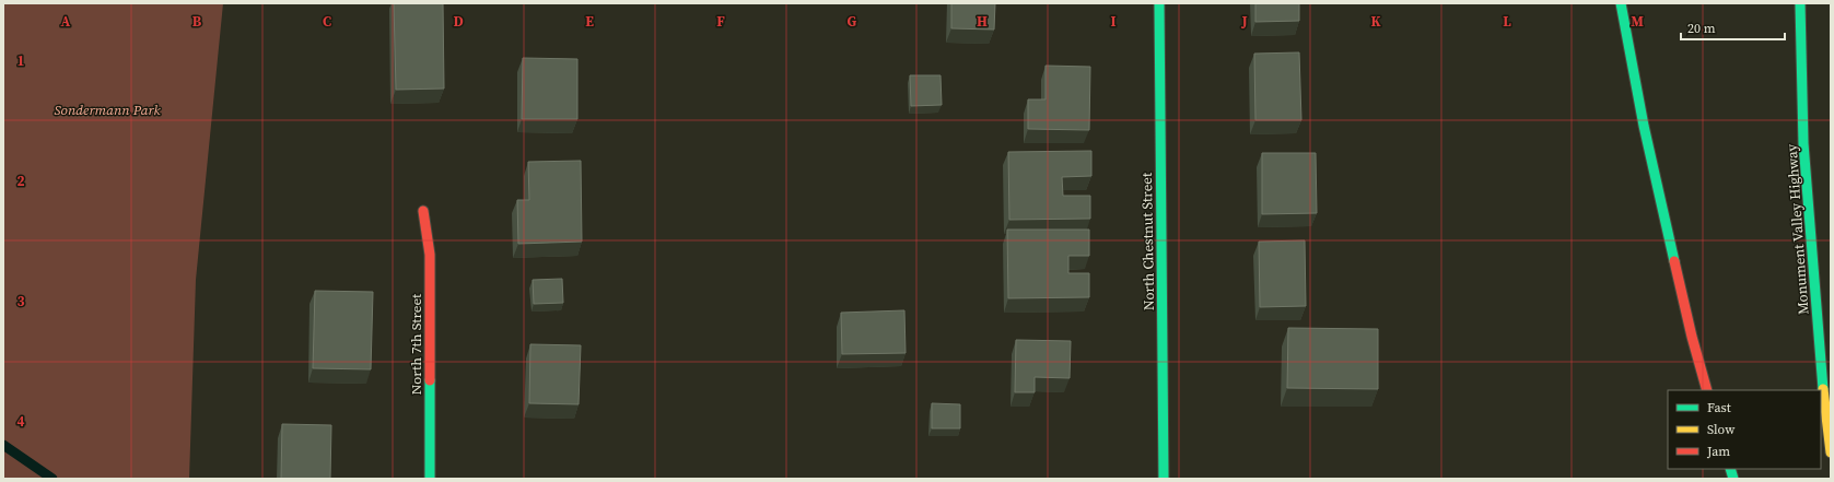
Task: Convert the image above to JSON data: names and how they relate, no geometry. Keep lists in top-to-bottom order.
{
  "streets": {
    "main road": ["Monument Valley Highway", "North Chestnut Street", "North 7th Street"]
  },
  "parks": ["Sondermann Park"],
  "legend": ["Fast", "Slow", "Jam"],
  "scale_bar": "20 m",
  "grid": {
    "columns": [
      "A",
      "B",
      "C",
      "D",
      "E",
      "F",
      "G",
      "H",
      "I",
      "J",
      "K",
      "L",
      "M"
    ],
    "rows": [
      "1",
      "2",
      "3",
      "4"
    ]
  }
}
